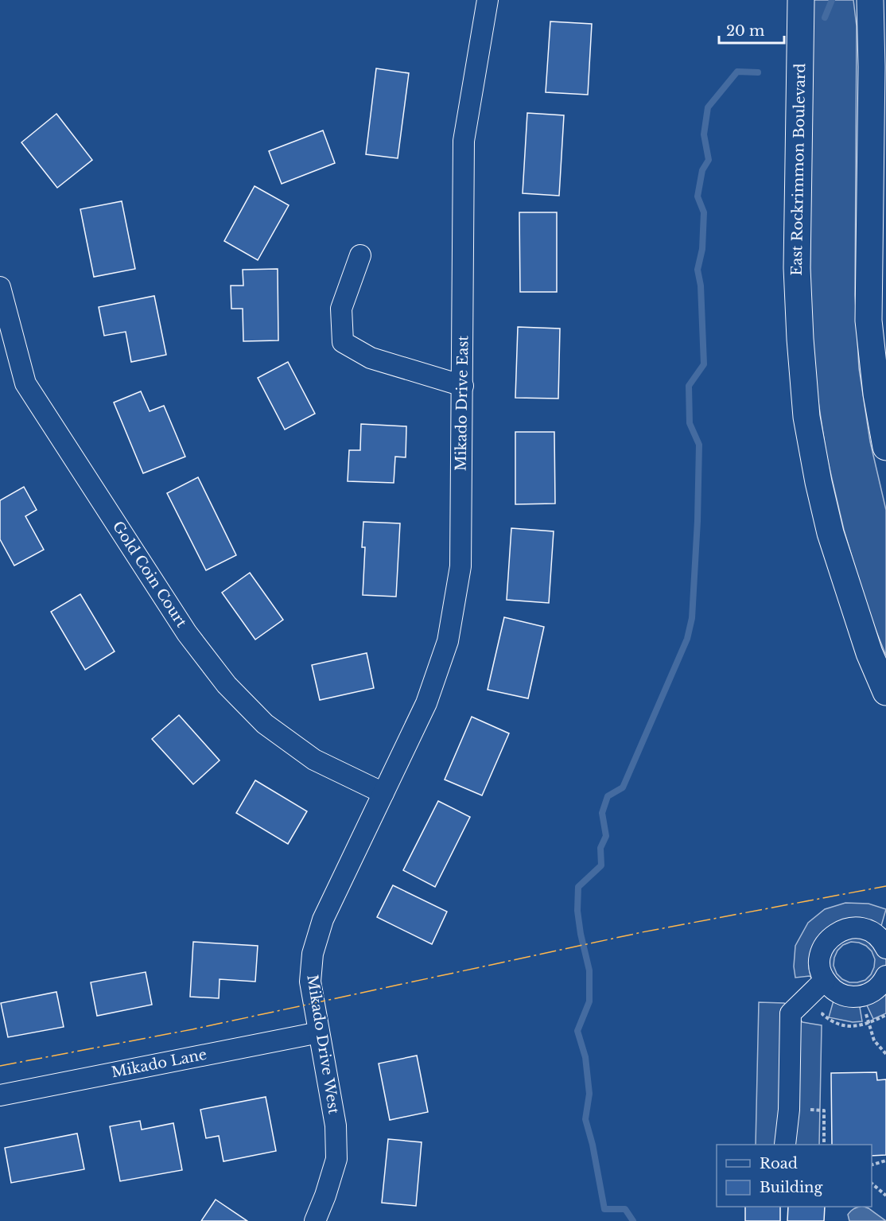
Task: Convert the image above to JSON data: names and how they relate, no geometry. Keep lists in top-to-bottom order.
{
  "streets": {
    "main road": ["East Rockrimmon Boulevard"],
    "street": [
      "Mikado Drive East",
      "Gold Coin Court",
      "Mikado Drive West",
      "Mikado Lane"
    ]
  },
  "crossings": [
    ["Mikado Drive East", "Gold Coin Court"],
    ["Mikado Drive East", "Mikado Drive West"],
    ["Gold Coin Court", "Mikado Drive West"],
    ["Mikado Drive West", "Mikado Lane"]
  ],
  "legend": ["Road", "Building"],
  "scale_bar": "20 m"
}
